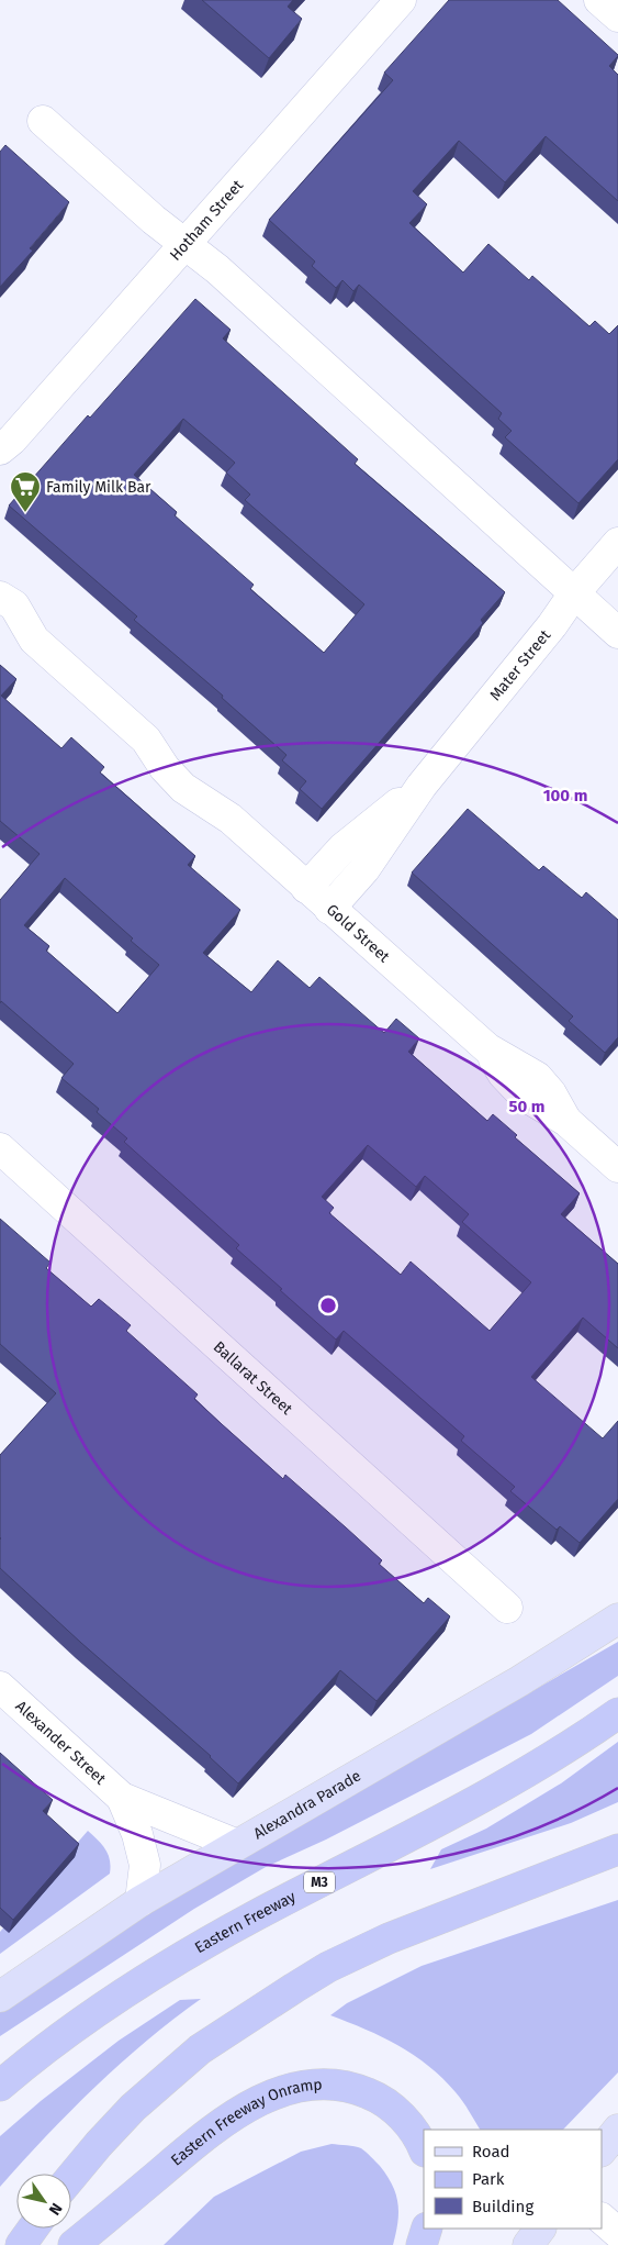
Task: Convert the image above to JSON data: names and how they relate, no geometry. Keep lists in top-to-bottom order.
{
  "streets": {
    "highway": ["M3", "Eastern Freeway", "Eastern Freeway Onramp"],
    "main road": ["Alexandra Parade"],
    "street": [
      "Hotham Street",
      "Mater Street",
      "Gold Street",
      "Ballarat Street",
      "Alexander Street"
    ]
  },
  "crossings": [
    ["Mater Street", "Gold Street"],
    ["Alexander Street", "Alexandra Parade"]
  ],
  "places": {
    "supermarket": ["Family Milk Bar"]
  },
  "legend": ["Road", "Park", "Building"],
  "north": "bottom right",
  "rings": ["100 m", "50 m"]
}
